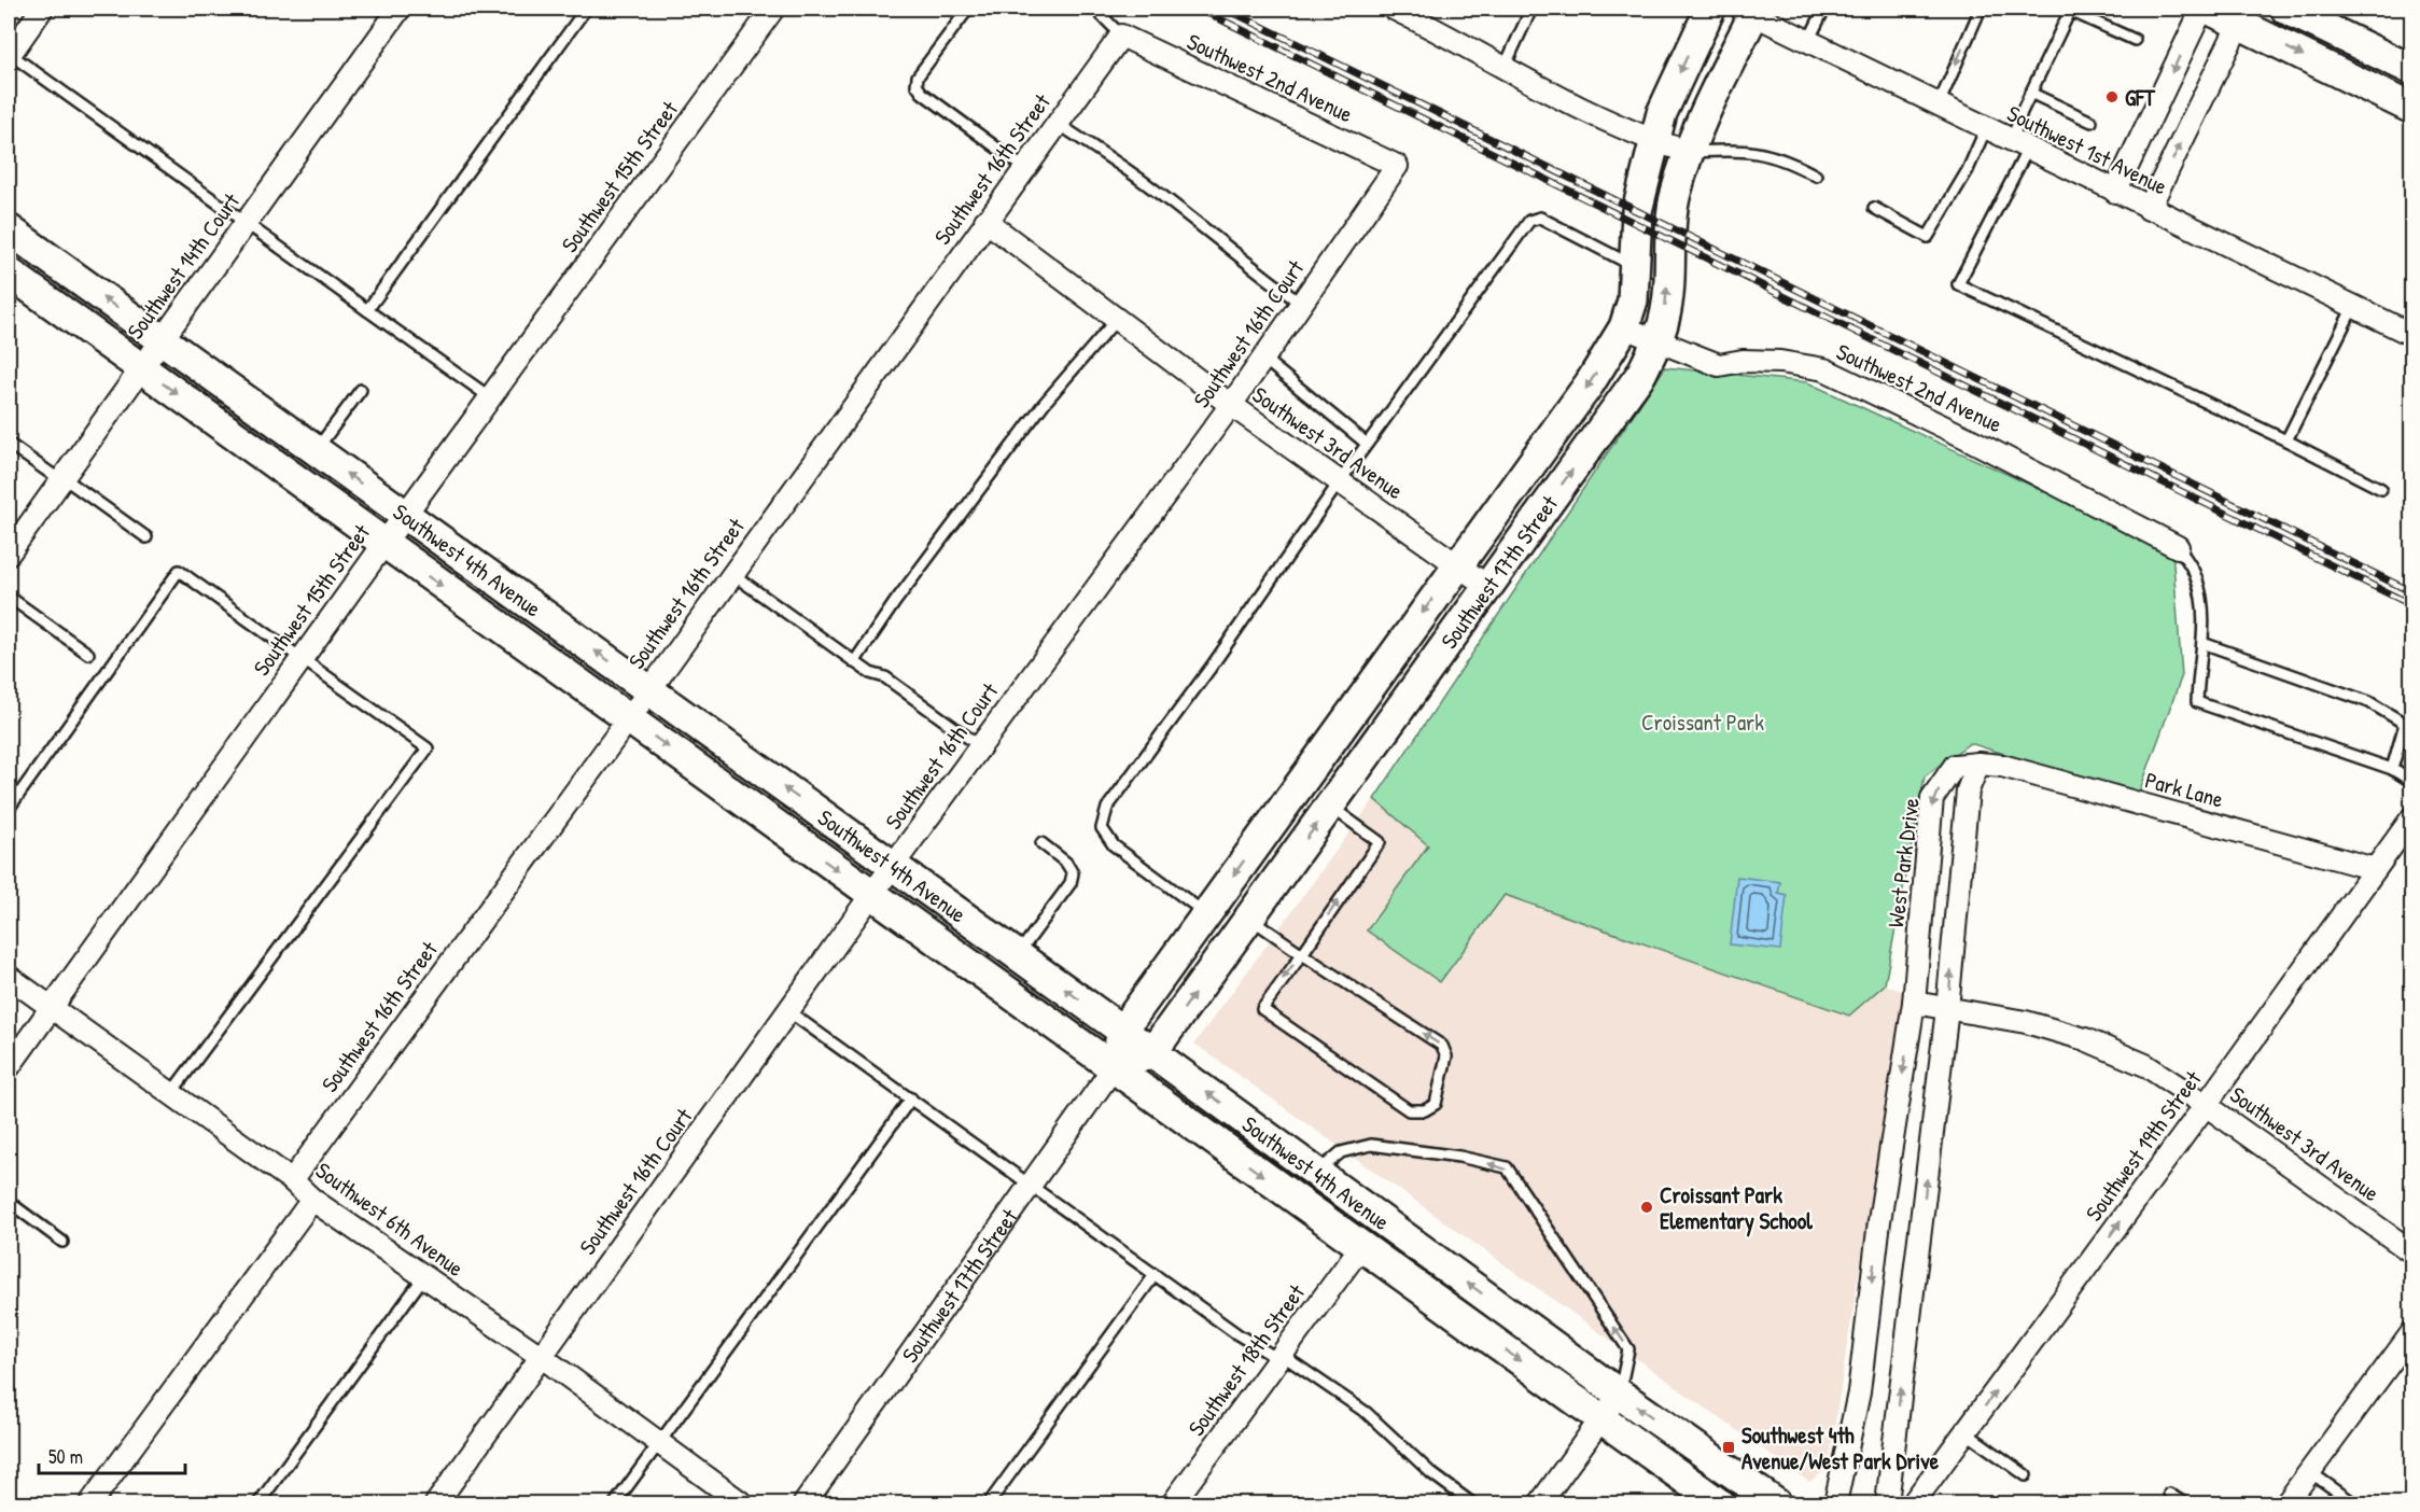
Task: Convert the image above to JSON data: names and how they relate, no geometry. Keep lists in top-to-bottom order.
{
  "streets": {
    "main road": ["Southwest 4th Avenue", "Southwest 17th Street"],
    "street": [
      "Southwest 2nd Avenue",
      "Southwest 1st Avenue",
      "Southwest 16th Street",
      "Southwest 15th Street",
      "Southwest 14th Court",
      "Southwest 16th Court",
      "Southwest 3rd Avenue",
      "Park Lane",
      "West Park Drive",
      "Southwest 19th Street",
      "Southwest 6th Avenue",
      "Southwest 18th Street"
    ]
  },
  "crossings": [
    ["Southwest 2nd Avenue", "Southwest 16th Street"],
    ["Southwest 2nd Avenue", "Southwest 16th Court"],
    ["Southwest 2nd Avenue", "Southwest 17th Street"],
    ["Southwest 1st Avenue", "Southwest 17th Street"],
    ["Southwest 16th Street", "Southwest 3rd Avenue"],
    ["Southwest 16th Street", "Southwest 4th Avenue"],
    ["Southwest 16th Street", "Southwest 6th Avenue"],
    ["Southwest 15th Street", "Southwest 4th Avenue"],
    ["Southwest 15th Street", "Southwest 6th Avenue"],
    ["Southwest 14th Court", "Southwest 4th Avenue"],
    ["Southwest 16th Court", "Southwest 3rd Avenue"],
    ["Southwest 16th Court", "Southwest 4th Avenue"],
    ["Southwest 16th Court", "Southwest 6th Avenue"],
    ["Southwest 3rd Avenue", "Southwest 17th Street"],
    ["Southwest 3rd Avenue", "West Park Drive"],
    ["Southwest 3rd Avenue", "Southwest 19th Street"],
    ["Southwest 4th Avenue", "Southwest 17th Street"],
    ["Southwest 4th Avenue", "Southwest 18th Street"],
    ["Park Lane", "West Park Drive"],
    ["Park Lane", "Southwest 19th Street"]
  ],
  "one_way": ["Southwest 19th Street"],
  "parks": ["Croissant Park"],
  "places": {
    "other": ["GFT", "Croissant Park Elementary School"],
    "transit": ["Southwest 4th Avenue/West Park Drive"]
  },
  "scale_bar": "50 m"
}
